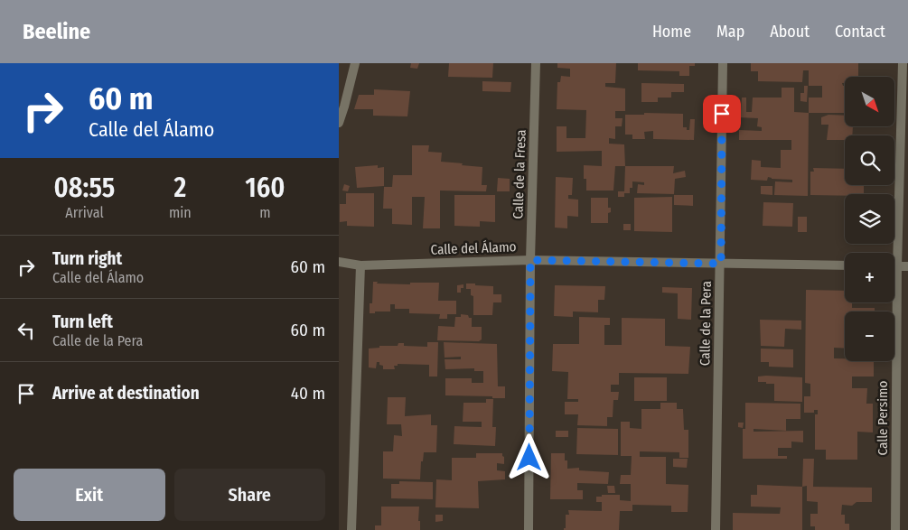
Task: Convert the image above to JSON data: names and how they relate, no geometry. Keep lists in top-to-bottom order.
{
  "streets": {
    "street": [
      "Calle de la Fresa",
      "Calle del Álamo",
      "Calle de la Pera",
      "Calle Persimo"
    ]
  },
  "crossings": [
    ["Calle de la Fresa", "Calle del Álamo"],
    ["Calle del Álamo", "Calle de la Pera"]
  ],
  "north": "bottom right",
  "page": {
    "header": "Beeline",
    "nav": [
      "Home",
      "Map",
      "About",
      "Contact"
    ],
    "turn": ["60 m", "Calle del Álamo"],
    "map_buttons": ["+", "−"],
    "eta": [
      "08:55",
      "Arrival",
      "2",
      "min",
      "160",
      "m"
    ],
    "list": [
      {
        "name": "Turn right",
        "note": "Calle del Álamo",
        "value": "60 m"
      },
      {
        "name": "Turn left",
        "note": "Calle de la Pera",
        "value": "60 m"
      },
      {
        "name": "Arrive at destination",
        "value": "40 m"
      }
    ],
    "buttons": ["Exit", "Share"]
  }
}
